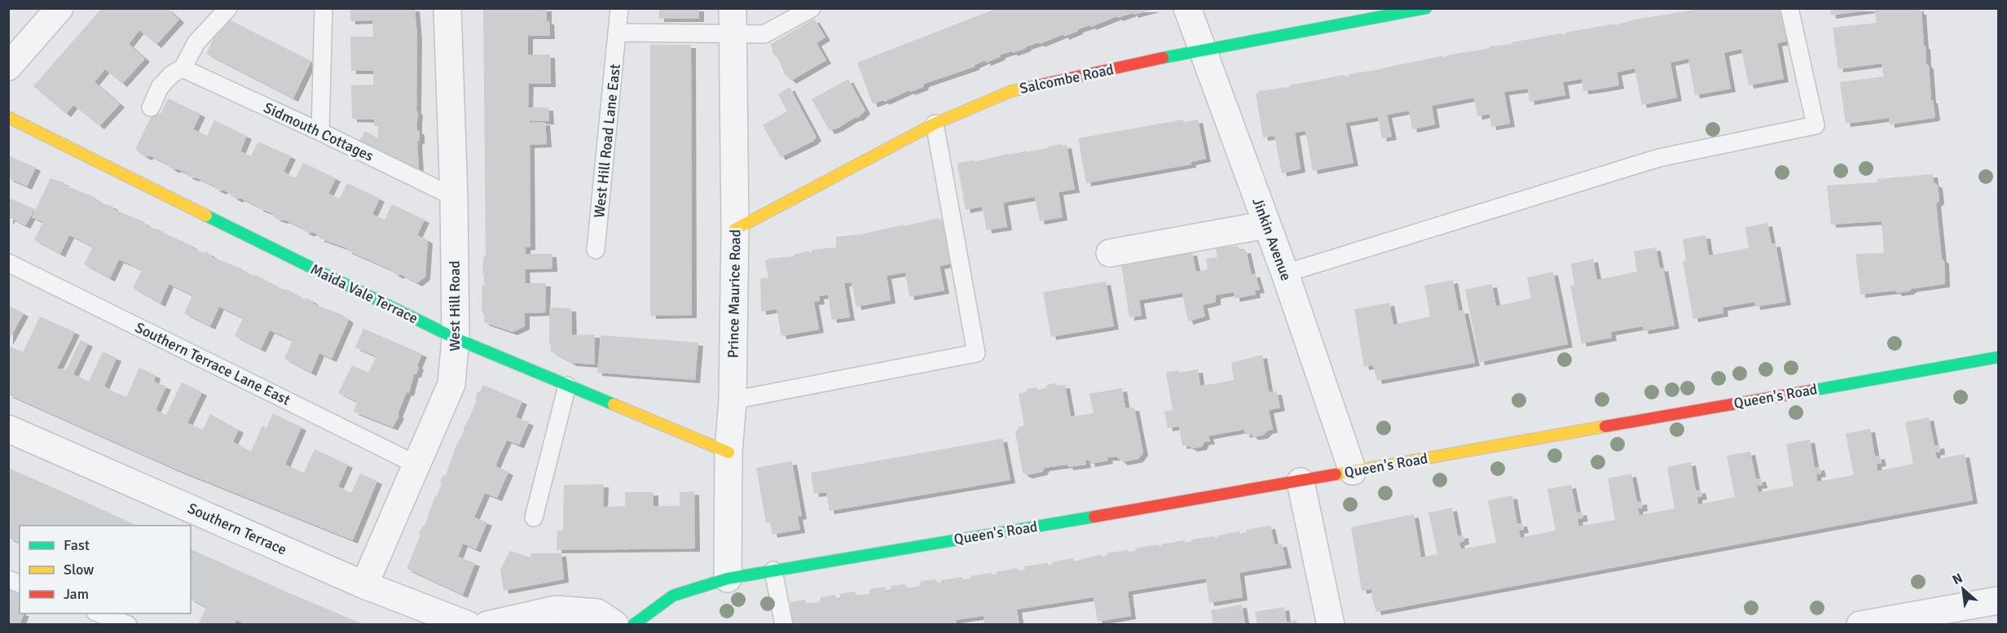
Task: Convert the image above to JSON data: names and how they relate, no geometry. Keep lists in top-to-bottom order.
{
  "streets": {
    "street": [
      "Salcombe Road",
      "Jinkin Avenue",
      "Maida Vale Terrace",
      "Prince Maurice Road",
      "West Hill Road",
      "Queen's Road",
      "Southern Terrace"
    ],
    "lane": ["Sidmouth Cottages", "West Hill Road Lane East", "Southern Terrace Lane East"]
  },
  "crossings": [
    ["Salcombe Road", "Jinkin Avenue"],
    ["Salcombe Road", "Prince Maurice Road"],
    ["Sidmouth Cottages", "West Hill Road"],
    ["Jinkin Avenue", "Queen's Road"],
    ["Maida Vale Terrace", "Prince Maurice Road"],
    ["Maida Vale Terrace", "West Hill Road"],
    ["Prince Maurice Road", "Queen's Road"],
    ["West Hill Road", "Southern Terrace Lane East"],
    ["West Hill Road", "Southern Terrace"]
  ],
  "legend": ["Fast", "Slow", "Jam"],
  "north": "top left"
}
